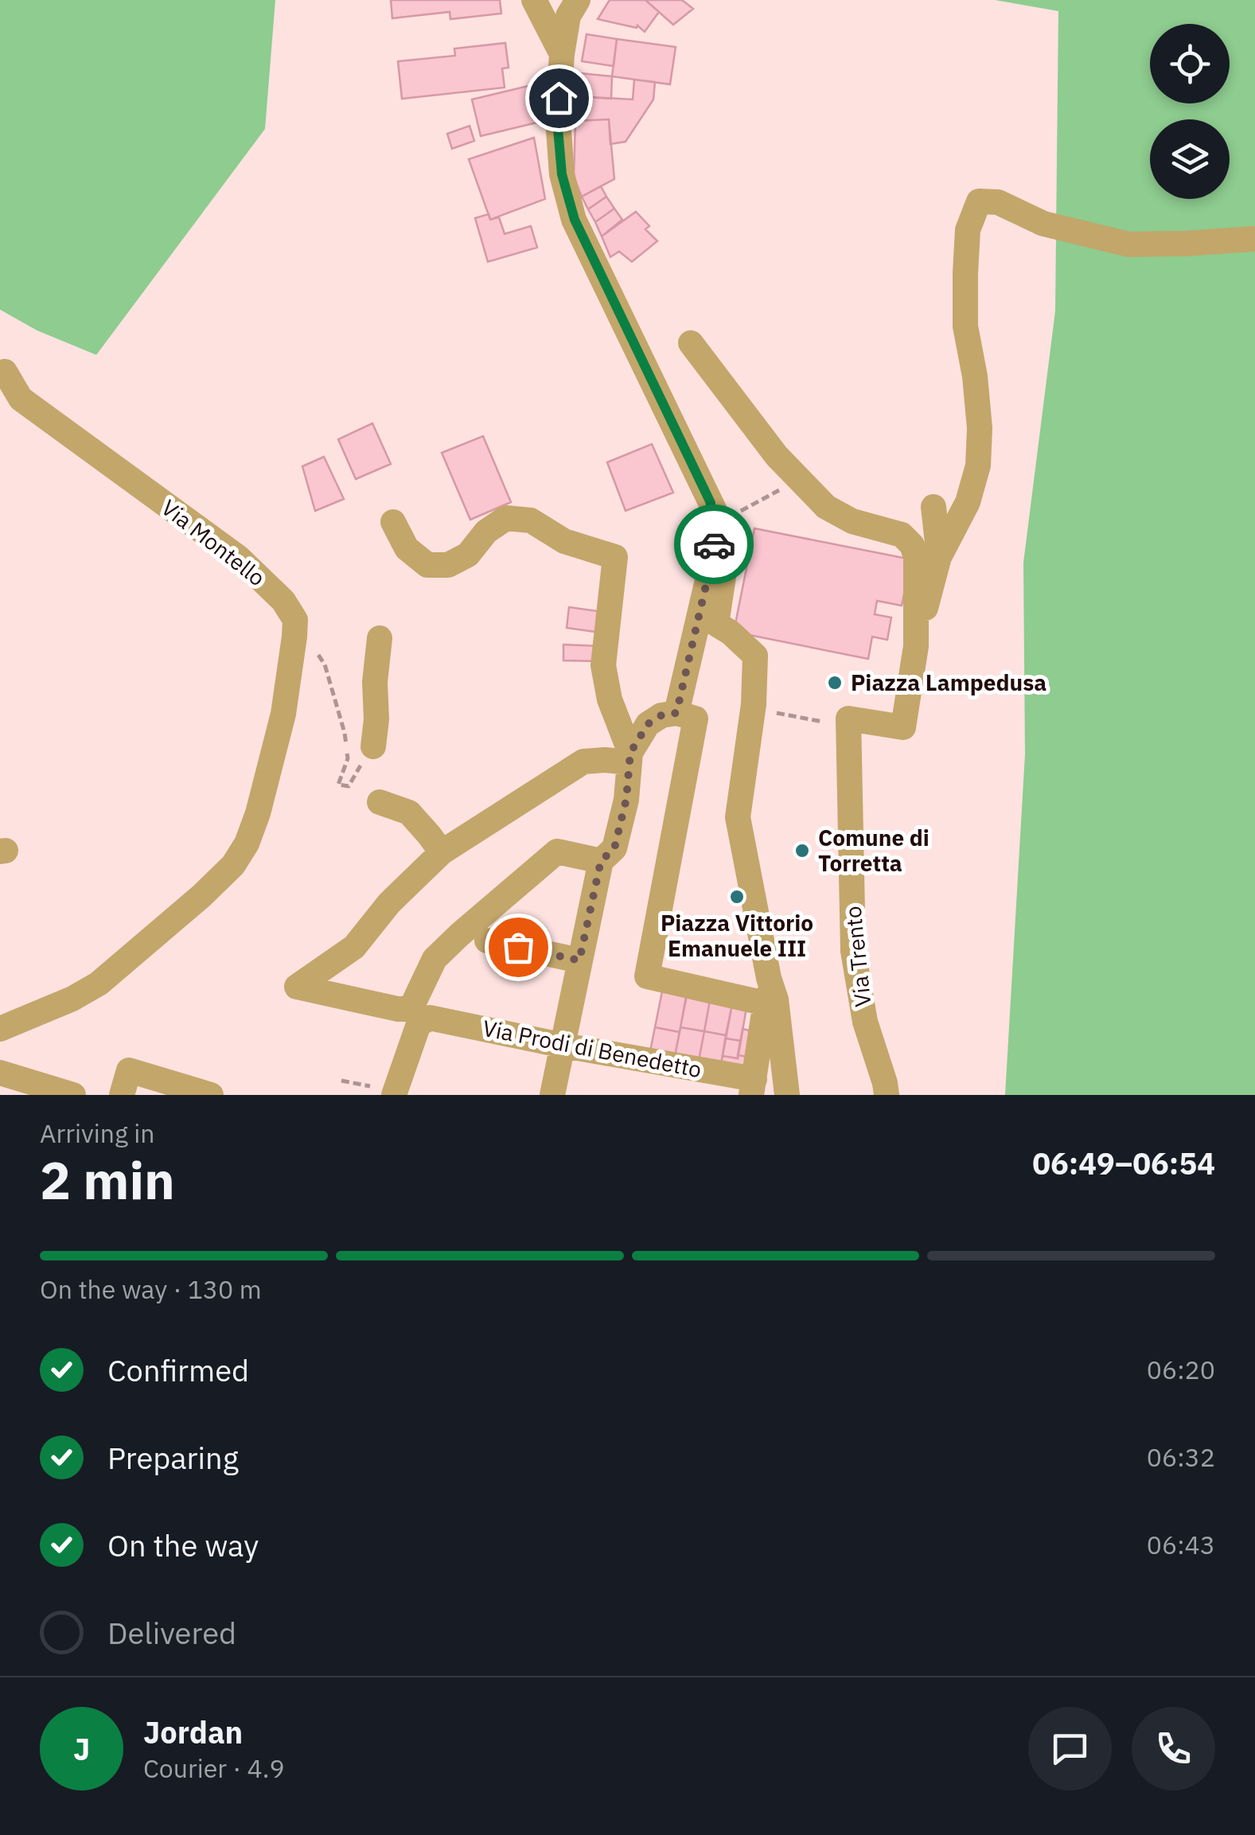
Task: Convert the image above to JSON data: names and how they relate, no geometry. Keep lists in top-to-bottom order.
{
  "streets": {
    "street": ["Via Montello", "Via Trento", "Via Prodi di Benedetto"]
  },
  "places": ["Piazza Lampedusa", "Comune di Torretta", "Piazza Vittorio Emanuele III"],
  "page": {
    "heading": ["2 min", "Arriving in", "06:49–06:54"],
    "panel": ["Jordan", "Courier · 4.9"],
    "bar": "On the way · 130 m",
    "list": [
      ["Confirmed", "06:20"],
      ["Preparing", "06:32"],
      ["On the way", "06:43"],
      "Delivered"
    ],
    "round": "J"
  }
}
